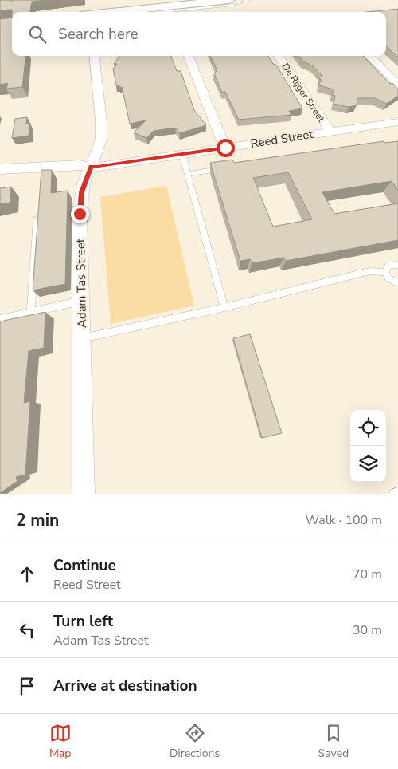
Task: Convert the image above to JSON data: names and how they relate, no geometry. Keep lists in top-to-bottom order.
{
  "streets": {
    "street": ["De Rijger Street", "Reed Street", "Adam Tas Street"]
  },
  "crossings": [
    ["De Rijger Street", "Reed Street"],
    ["Reed Street", "Adam Tas Street"]
  ],
  "page": {
    "search": "Search here",
    "heading": ["2 min", "Walk · 100 m"],
    "list": [
      ["Continue", "Reed Street", "70 m"],
      ["Turn left", "Adam Tas Street", "30 m"],
      "Arrive at destination"
    ],
    "nav": ["Map", "Directions", "Saved"]
  }
}
